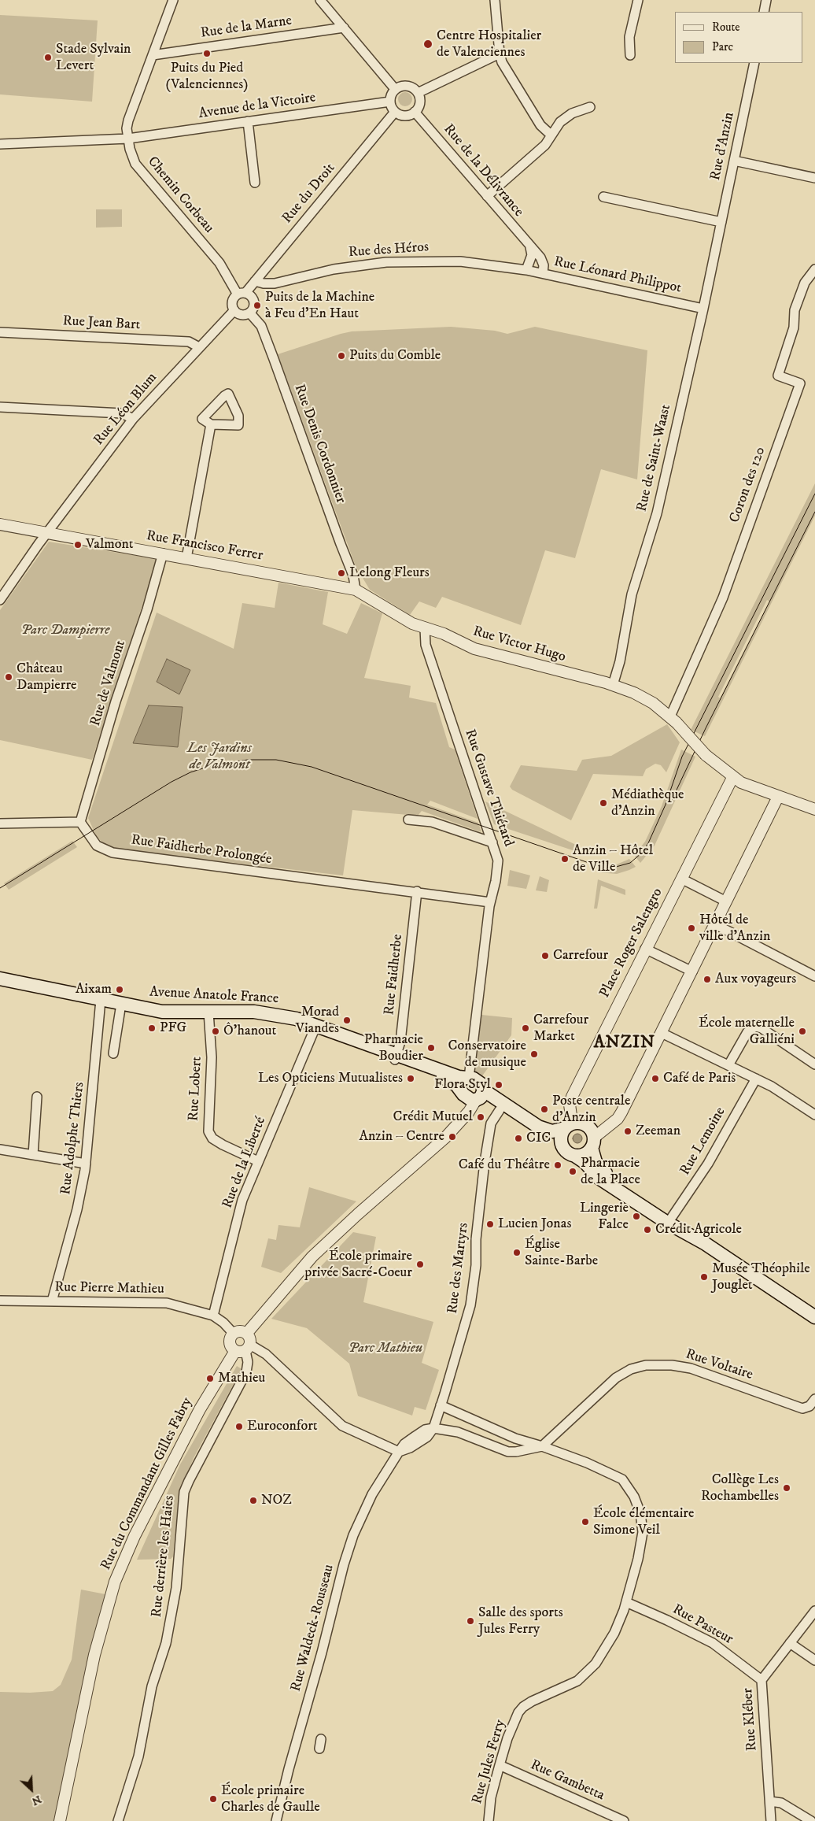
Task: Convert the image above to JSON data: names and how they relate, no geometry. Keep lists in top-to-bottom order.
{
  "streets": {
    "main road": ["Avenue Anatole France"],
    "street": [
      "Rue de la Marne",
      "Avenue de la Victoire",
      "Rue d'Anzin",
      "Rue de la Délivrance",
      "Rue du Droit",
      "Chemin Corbeau",
      "Rue des Héros",
      "Rue Léonard Philippot",
      "Rue Jean Bart",
      "Rue Léon Blum",
      "Rue Denis Cordonnier",
      "Rue de Saint-Waast",
      "Coron des 120",
      "Rue Francisco Ferrer",
      "Rue Victor Hugo",
      "Rue de Valmont",
      "Rue Gustave Thiétard",
      "Rue Faidherbe Prolongée",
      "Place Roger Salengro",
      "Rue Faidherbe",
      "Rue Lobert",
      "Rue Adolphe Thiers",
      "Rue Lemoine",
      "Rue de la Liberté",
      "Rue des Martyrs",
      "Rue Pierre Mathieu",
      "Rue Voltaire",
      "Rue du Commandant Gilles Fabry",
      "Rue derrière les Haies",
      "Rue Pasteur",
      "Rue Waldeck-Rousseau",
      "Rue Kléber",
      "Rue Jules Ferry",
      "Rue Gambetta"
    ]
  },
  "crossings": [
    ["Rue de la Marne", "Chemin Corbeau"],
    ["Avenue de la Victoire", "Rue de la Délivrance"],
    ["Avenue de la Victoire", "Rue du Droit"],
    ["Avenue de la Victoire", "Chemin Corbeau"],
    ["Rue d'Anzin", "Rue de Saint-Waast"],
    ["Rue de la Délivrance", "Rue du Droit"],
    ["Rue de la Délivrance", "Rue Léonard Philippot"],
    ["Rue du Droit", "Chemin Corbeau"],
    ["Rue du Droit", "Rue des Héros"],
    ["Rue du Droit", "Rue Léon Blum"],
    ["Rue du Droit", "Rue Denis Cordonnier"],
    ["Chemin Corbeau", "Rue Léon Blum"],
    ["Chemin Corbeau", "Rue Denis Cordonnier"],
    ["Rue des Héros", "Rue Léonard Philippot"],
    ["Rue Léonard Philippot", "Rue de Saint-Waast"],
    ["Rue Jean Bart", "Rue Léon Blum"],
    ["Rue Léon Blum", "Rue Denis Cordonnier"],
    ["Rue Léon Blum", "Rue Francisco Ferrer"],
    ["Rue Denis Cordonnier", "Rue Francisco Ferrer"],
    ["Rue Denis Cordonnier", "Rue Victor Hugo"],
    ["Rue de Saint-Waast", "Rue Victor Hugo"],
    ["Coron des 120", "Rue Victor Hugo"],
    ["Rue Francisco Ferrer", "Rue Victor Hugo"],
    ["Rue Francisco Ferrer", "Rue de Valmont"],
    ["Rue Victor Hugo", "Rue Gustave Thiétard"],
    ["Rue Victor Hugo", "Place Roger Salengro"],
    ["Rue de Valmont", "Rue Faidherbe Prolongée"],
    ["Rue Gustave Thiétard", "Avenue Anatole France"],
    ["Rue Faidherbe Prolongée", "Rue Faidherbe"],
    ["Place Roger Salengro", "Avenue Anatole France"],
    ["Rue Faidherbe", "Avenue Anatole France"],
    ["Avenue Anatole France", "Rue Lobert"],
    ["Avenue Anatole France", "Rue Adolphe Thiers"],
    ["Avenue Anatole France", "Rue de la Liberté"],
    ["Avenue Anatole France", "Rue des Martyrs"],
    ["Rue Lobert", "Rue de la Liberté"],
    ["Rue Adolphe Thiers", "Rue Pierre Mathieu"],
    ["Rue de la Liberté", "Rue Pierre Mathieu"],
    ["Rue des Martyrs", "Rue Jules Ferry"],
    ["Rue Pierre Mathieu", "Rue du Commandant Gilles Fabry"],
    ["Rue Pierre Mathieu", "Rue derrière les Haies"],
    ["Rue Voltaire", "Rue Jules Ferry"],
    ["Rue du Commandant Gilles Fabry", "Rue derrière les Haies"],
    ["Rue Pasteur", "Rue Kléber"],
    ["Rue Pasteur", "Rue Jules Ferry"],
    ["Rue Jules Ferry", "Rue Gambetta"]
  ],
  "districts": ["ANZIN"],
  "parks": ["Parc Dampierre", "Les Jardins de Valmont", "Parc Mathieu"],
  "places": [
    "Centre Hospitalier de Valenciennes",
    "Puits du Pied (Valenciennes)",
    "Stade Sylvain Levert",
    "Puits de la Machine à Feu d'En Haut",
    "Puits du Comble",
    "Valmont",
    "Lelong Fleurs",
    "Château Dampierre",
    "Médiathèque d'Anzin",
    "Anzin – Hôtel de Ville",
    "Hôtel de ville d'Anzin",
    "Carrefour",
    "Aux voyageurs",
    "Aixam",
    "Morad Viandes",
    "PFG",
    "Carrefour Market",
    "Ô'hanout",
    "École maternelle Galliéni",
    "Pharmacie Boudier",
    "Conservatoire de musique",
    "Les Opticiens Mutualistes",
    "Café de Paris",
    "Flora Styl",
    "Poste centrale d'Anzin",
    "Crédit Mutuel",
    "Zeeman",
    "Anzin – Centre",
    "CIC",
    "Café du Théâtre",
    "Pharmacie de la Place",
    "Lingerie Falce",
    "Lucien Jonas",
    "Crédit Agricole",
    "Église Sainte-Barbe",
    "École primaire privée Sacré-Coeur",
    "Musée Théophile Jouglet",
    "Mathieu",
    "Euroconfort",
    "Collège Les Rochambelles",
    "NOZ",
    "École élémentaire Simone Veil",
    "Salle des sports Jules Ferry",
    "École primaire Charles de Gaulle"
  ],
  "legend": ["Route", "Parc"],
  "north": "bottom right"
}
